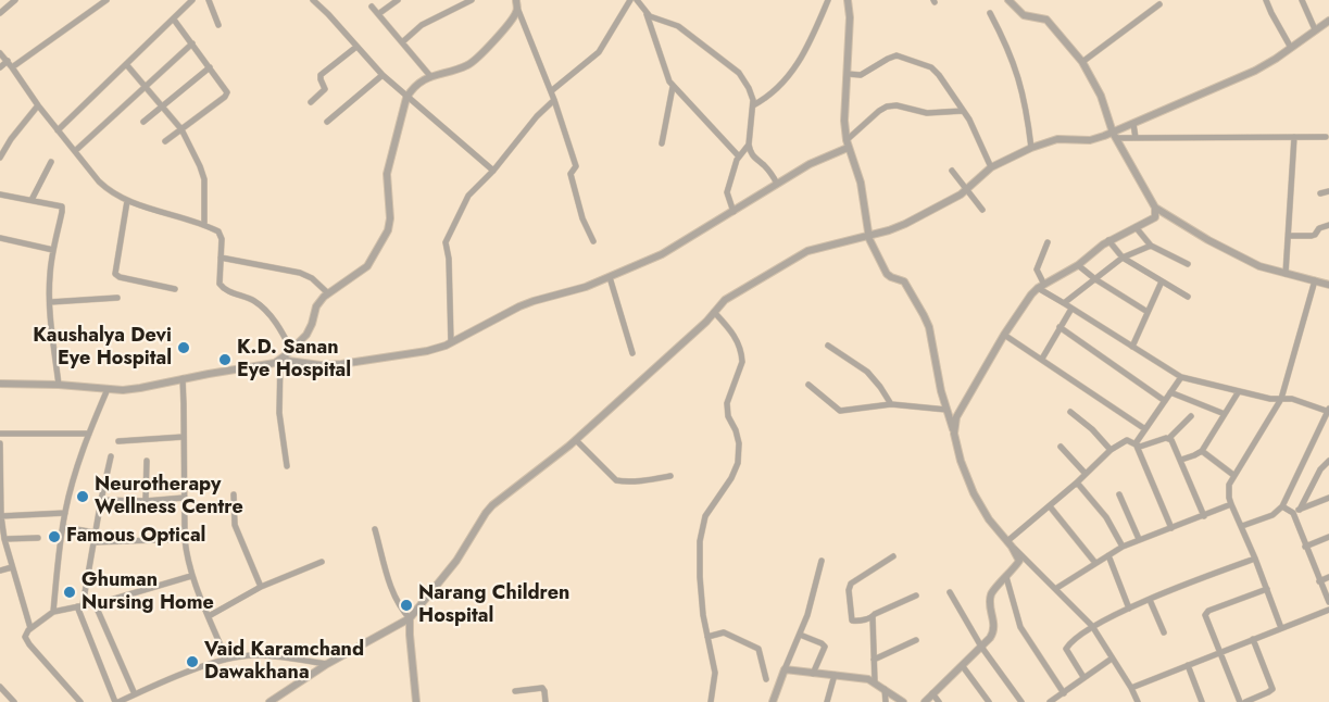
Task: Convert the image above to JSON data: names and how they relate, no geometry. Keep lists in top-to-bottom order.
{
  "places": [
    "Kaushalya Devi Eye Hospital",
    "K.D. Sanan Eye Hospital",
    "Neurotherapy Wellness Centre",
    "Famous Optical",
    "Ghuman Nursing Home",
    "Narang Children Hospital",
    "Vaid Karamchand Dawakhana"
  ]
}
